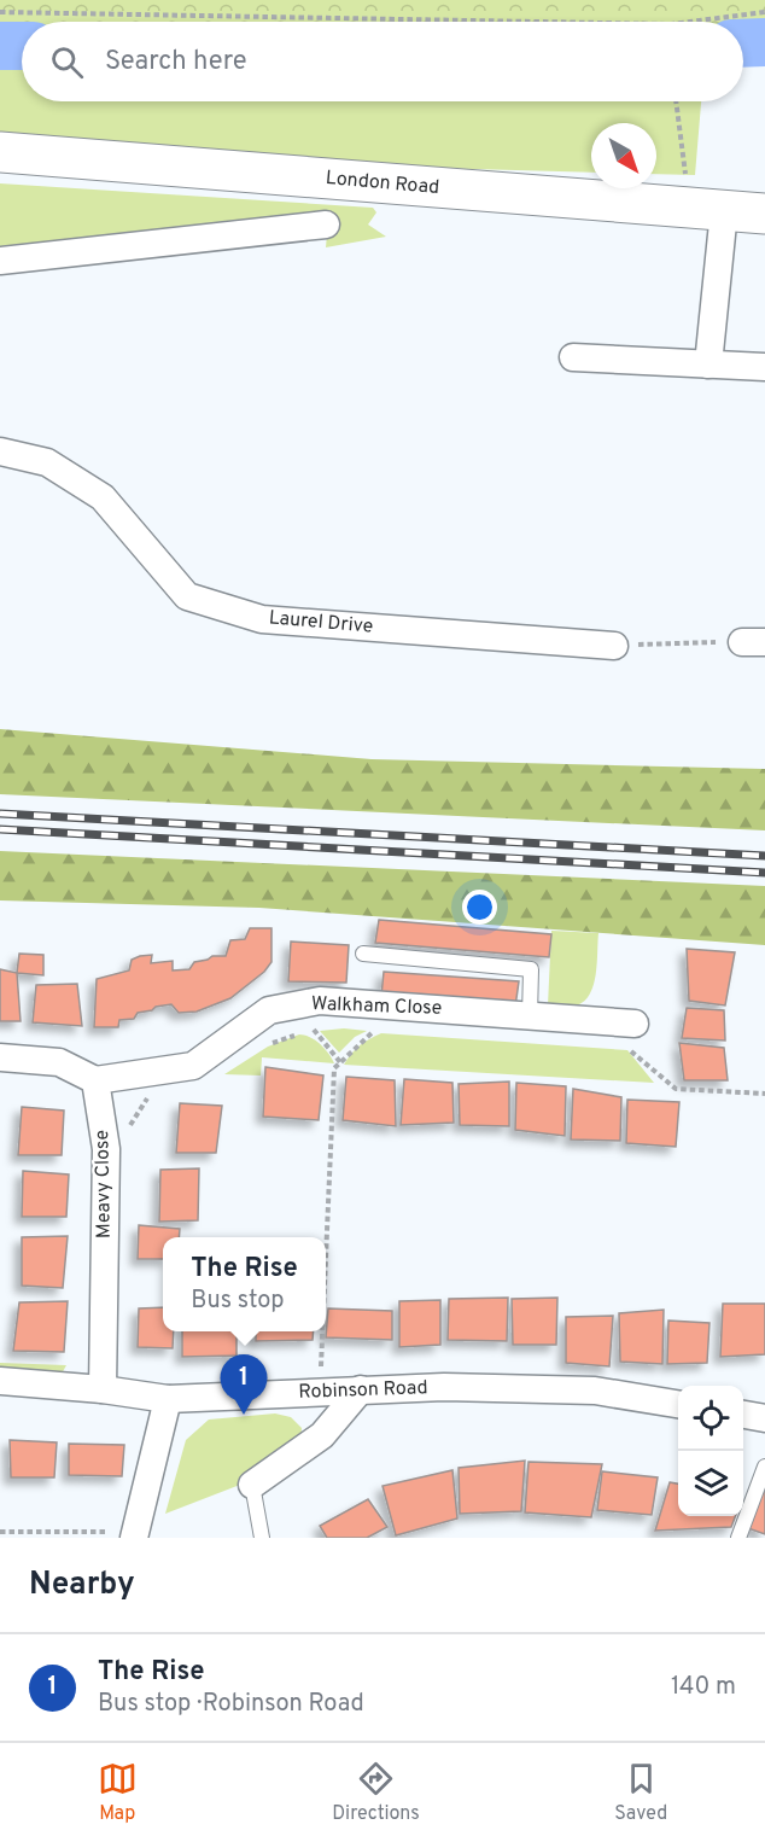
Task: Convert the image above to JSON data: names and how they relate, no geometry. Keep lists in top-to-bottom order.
{
  "streets": {
    "main road": ["London Road"],
    "street": [
      "Laurel Drive",
      "Walkham Close",
      "Meavy Close",
      "Robinson Road"
    ]
  },
  "crossings": [
    ["Walkham Close", "Meavy Close"],
    ["Meavy Close", "Robinson Road"]
  ],
  "north": "bottom right",
  "page": {
    "search": "Search here",
    "popup": ["The Rise", "Bus stop"],
    "pins": "1",
    "heading": "Nearby",
    "list": [
      {
        "mark": "1",
        "name": "The Rise",
        "note": "Bus stop · Robinson Road",
        "value": "140 m"
      }
    ],
    "nav": ["Map", "Directions", "Saved"]
  }
}
